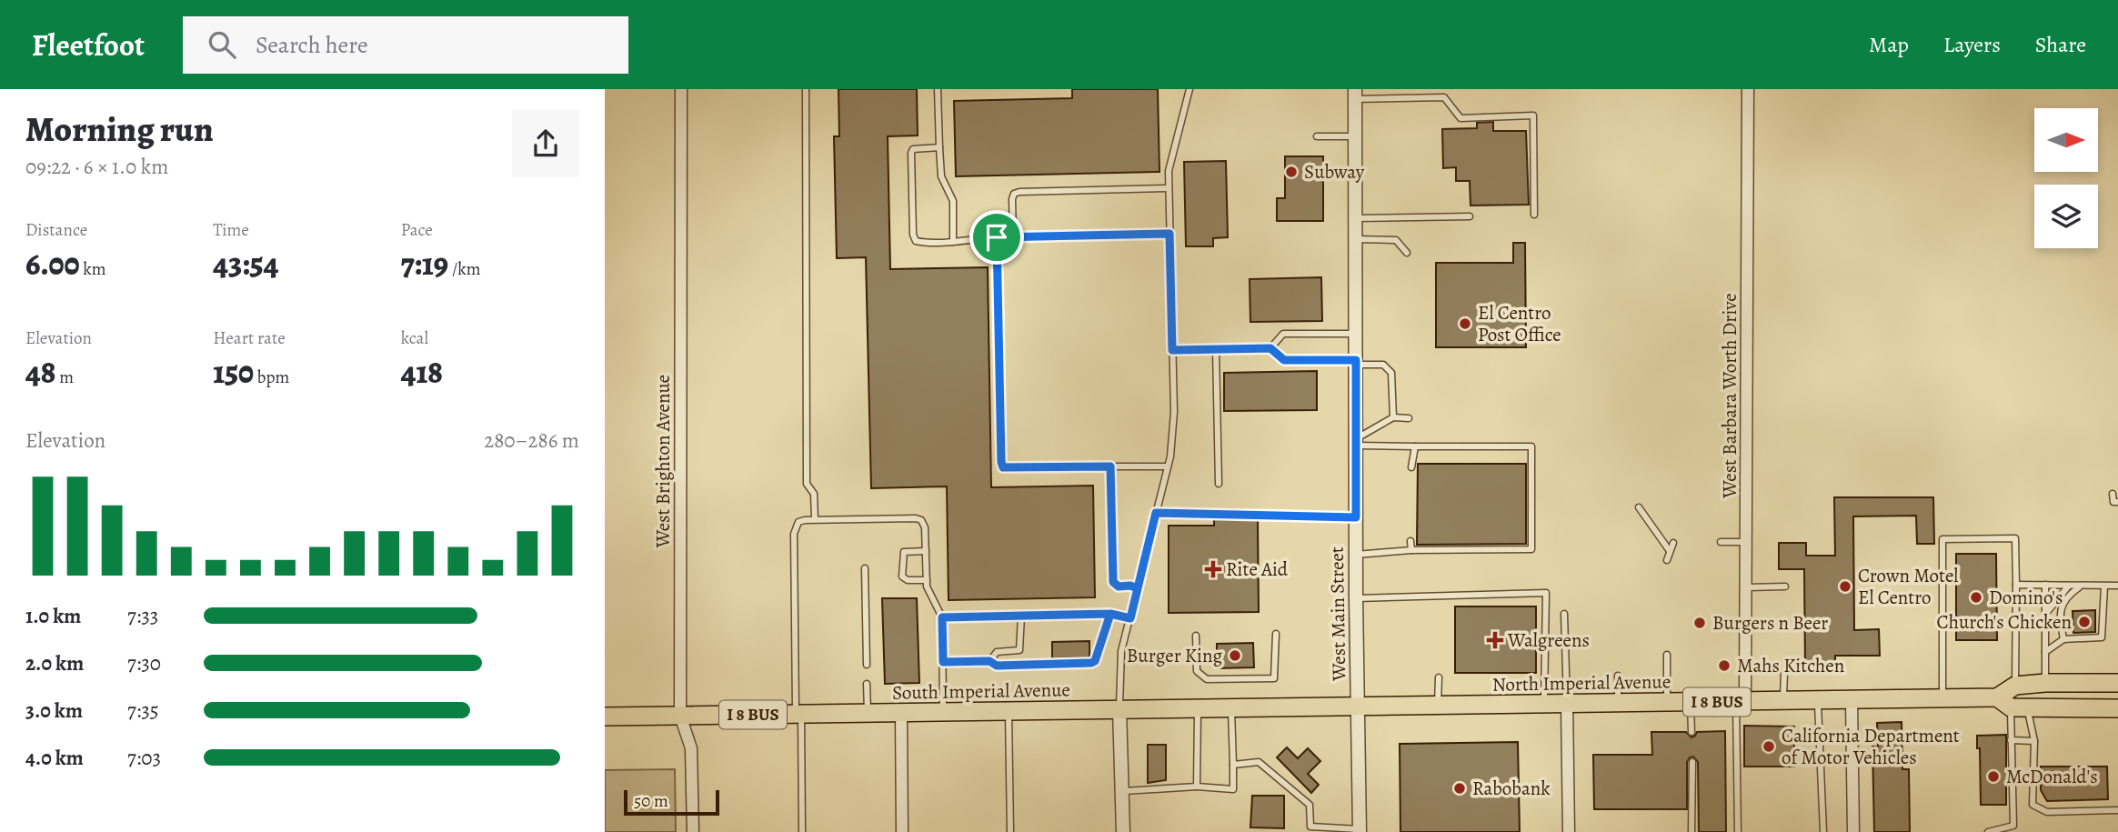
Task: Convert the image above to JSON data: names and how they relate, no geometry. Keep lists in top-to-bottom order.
{
  "streets": {
    "highway": ["North Imperial Avenue", "South Imperial Avenue", "I 8 BUS"],
    "street": ["West Barbara Worth Drive", "West Brighton Avenue", "West Main Street"]
  },
  "crossings": [
    ["West Barbara Worth Drive", "North Imperial Avenue"],
    ["West Brighton Avenue", "South Imperial Avenue"],
    ["West Main Street", "North Imperial Avenue"],
    ["West Main Street", "South Imperial Avenue"],
    ["North Imperial Avenue", "South Imperial Avenue"]
  ],
  "places": {
    "other": [
      "Subway",
      "El Centro Post Office",
      "Crown Motel El Centro",
      "Domino's",
      "Church's Chicken",
      "Burgers n Beer",
      "Burger King",
      "Mahs Kitchen",
      "California Department of Motor Vehicles",
      "McDonald's",
      "Rabobank"
    ],
    "health": ["Rite Aid", "Walgreens"]
  },
  "scale_bar": "50 m",
  "north": "right",
  "page": {
    "header": "Fleetfoot",
    "search": "Search here",
    "nav": ["Map", "Layers", "Share"],
    "heading": ["Morning run", "09:22 · 6 × 1.0 km"],
    "stats": [
      ["Distance", "6.00 km"],
      ["Time", "43:54"],
      ["Pace", "7:19 /km"],
      ["Elevation", "48 m"],
      ["Heart rate", "150 bpm"],
      ["kcal", "418"]
    ],
    "chart": ["Elevation", "280–286 m"],
    "list": [
      {
        "name": "1.0 km",
        "note": "7:33"
      },
      {
        "name": "2.0 km",
        "note": "7:30"
      },
      {
        "name": "3.0 km",
        "note": "7:35"
      },
      {
        "name": "4.0 km",
        "note": "7:03"
      }
    ],
    "scale": "50 m"
  }
}
